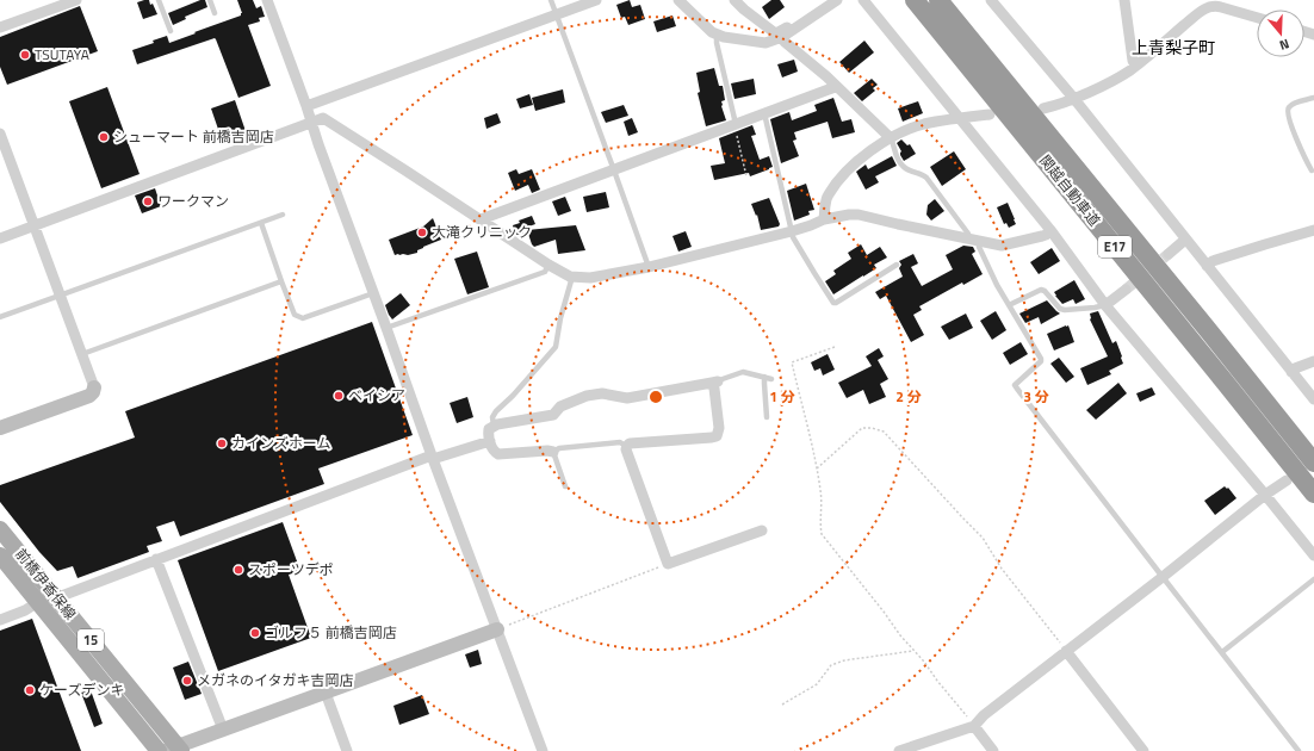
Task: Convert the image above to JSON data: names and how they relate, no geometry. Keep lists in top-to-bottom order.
{
  "streets": {
    "highway": ["関越自動車道", "E17"],
    "main road": ["前橋伊香保線", "15"]
  },
  "districts": ["上青梨子町"],
  "places": [
    "TSUTAYA",
    "シューマート 前橋吉岡店",
    "ワークマン",
    "大滝クリニック",
    "ベイシア",
    "カインズホーム",
    "スポーツデポ",
    "ゴルフ５ 前橋吉岡店",
    "メガネのイタガキ吉岡店",
    "ケーズデンキ"
  ],
  "north": "bottom",
  "rings": ["1 分", "2 分", "3 分"]
}
